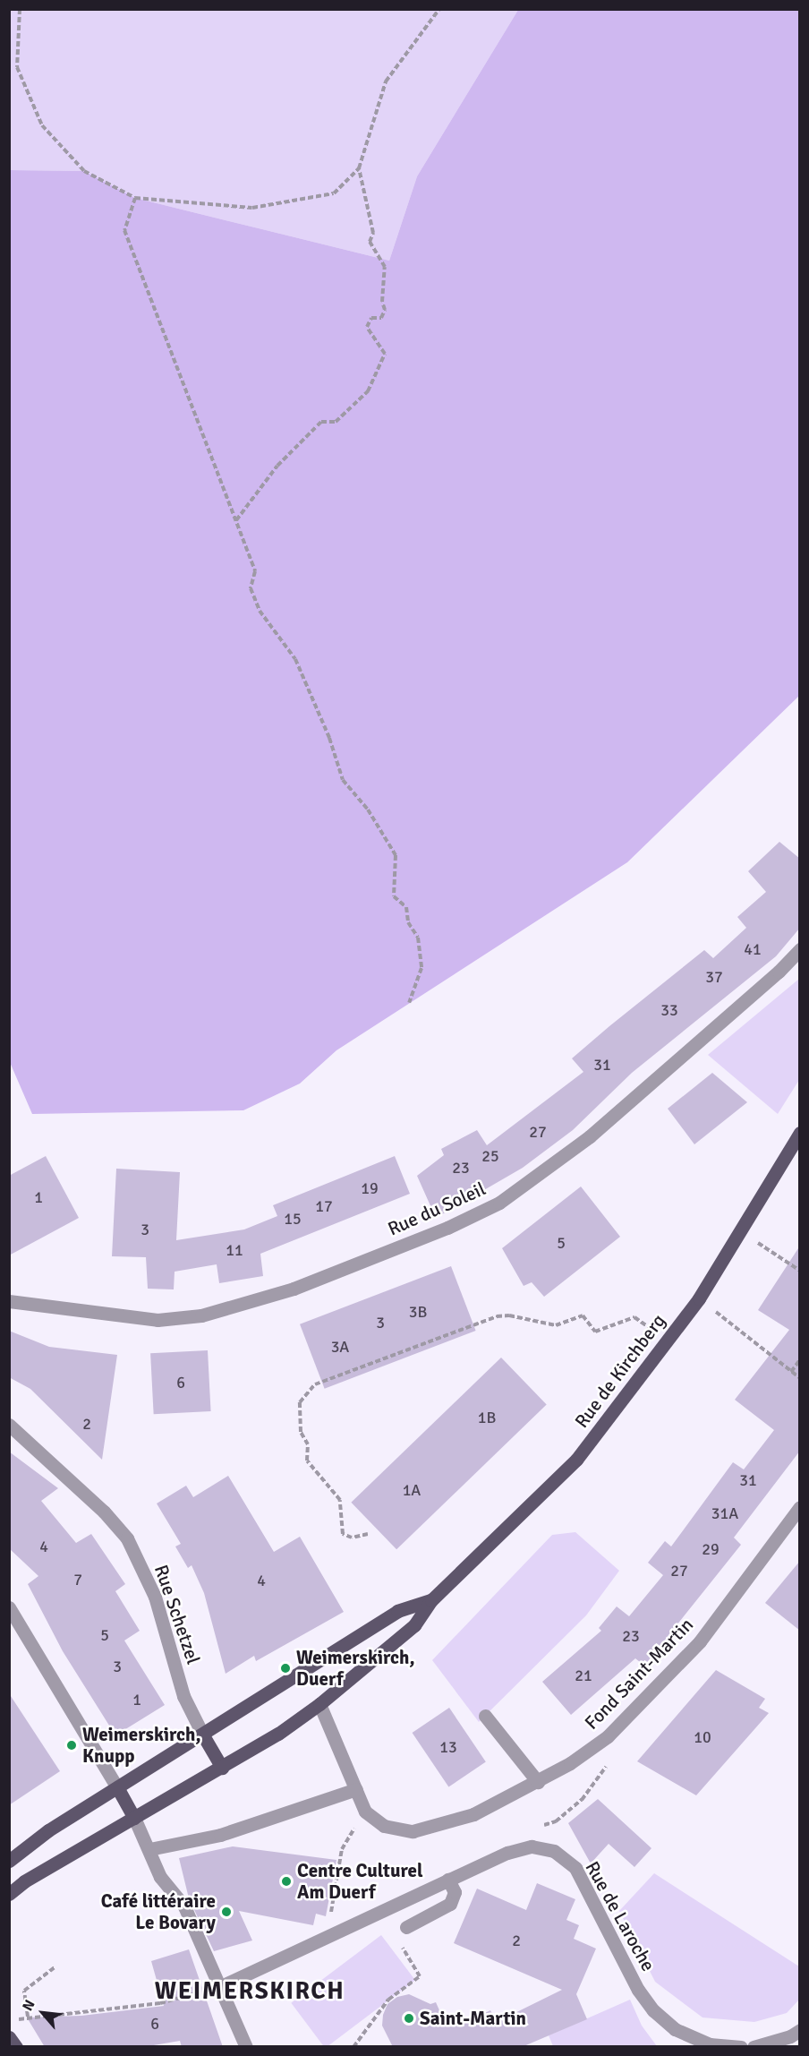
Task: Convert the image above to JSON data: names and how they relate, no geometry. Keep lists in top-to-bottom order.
{
  "streets": {
    "main road": ["Rue de Kirchberg"],
    "street": [
      "Rue du Soleil",
      "Rue Schetzel",
      "Fond Saint-Martin",
      "Rue de Laroche"
    ]
  },
  "crossings": [
    ["Rue de Kirchberg", "Rue Schetzel"]
  ],
  "districts": ["WEIMERSKIRCH"],
  "places": [
    "Weimerskirch, Duerf",
    "Weimerskirch, Knupp",
    "Centre Culturel Am Duerf",
    "Café littéraire Le Bovary",
    "Saint-Martin"
  ],
  "house_numbers": [
    "41",
    "37",
    "33",
    "31",
    "27",
    "25",
    "23",
    "19",
    "1",
    "17",
    "15",
    "3",
    "5",
    "11",
    "3B",
    "3",
    "3A",
    "6",
    "1B",
    "2",
    "31",
    "1A",
    "31A",
    "4",
    "29",
    "27",
    "7",
    "4",
    "5",
    "23",
    "3",
    "21",
    "1",
    "10",
    "13",
    "2",
    "6"
  ],
  "north": "top left"
}
